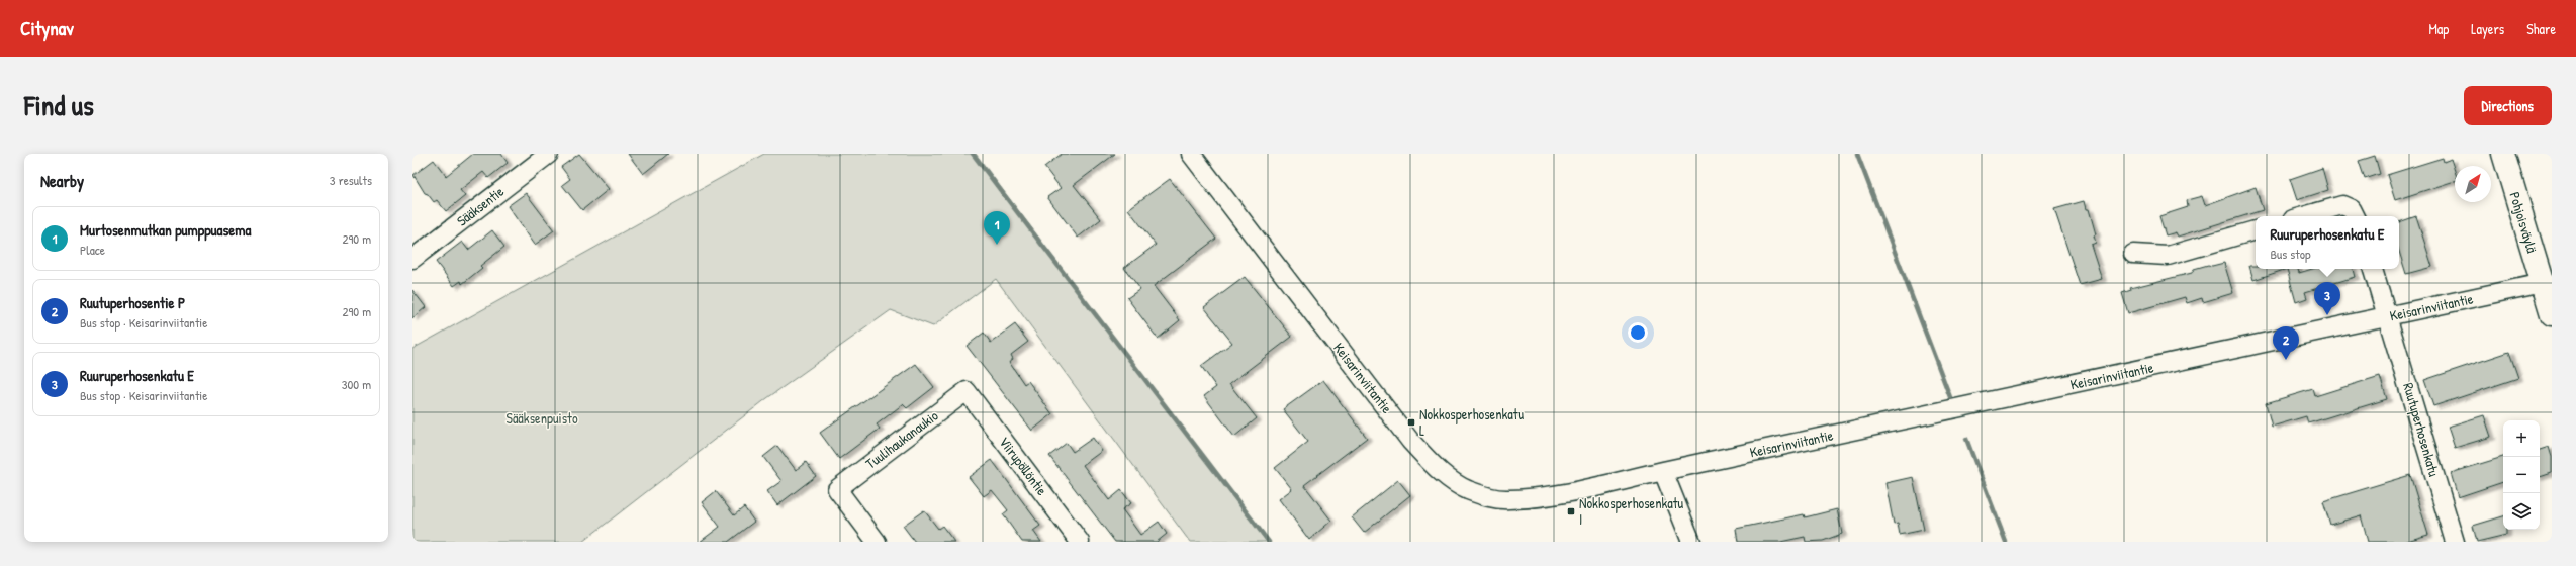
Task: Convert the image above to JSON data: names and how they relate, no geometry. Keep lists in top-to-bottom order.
{
  "streets": {
    "main road": ["Pohjoisväylä"],
    "street": [
      "Sääksentie",
      "Keisarinviitantie",
      "Ruutuperhosenkatu",
      "Tuulihaukanaukio",
      "Viirupöllöntie"
    ]
  },
  "crossings": [
    ["Pohjoisväylä", "Keisarinviitantie"],
    ["Keisarinviitantie", "Ruutuperhosenkatu"],
    ["Tuulihaukanaukio", "Viirupöllöntie"]
  ],
  "parks": ["Sääksenpuisto"],
  "places": {
    "transit": ["Nokkosperhosenkatu L", "Nokkosperhosenkatu I"]
  },
  "north": "top right",
  "page": {
    "header": "Citynav",
    "nav": ["Map", "Layers", "Share"],
    "title": "Find us",
    "buttons": "Directions",
    "heading": ["Nearby", "3 results"],
    "list": [
      {
        "mark": "1",
        "name": "Murtosenmutkan pumppuasema",
        "note": "Place",
        "value": "290 m"
      },
      {
        "mark": "2",
        "name": "Ruutuperhosentie P",
        "note": "Bus stop · Keisarinviitantie",
        "value": "290 m"
      },
      {
        "mark": "3",
        "name": "Ruuruperhosenkatu E",
        "note": "Bus stop · Keisarinviitantie",
        "value": "300 m"
      }
    ],
    "pins": ["1", "3", "2"],
    "popup": ["Ruuruperhosenkatu E", "Bus stop"],
    "map_buttons": ["+", "−"]
  }
}
